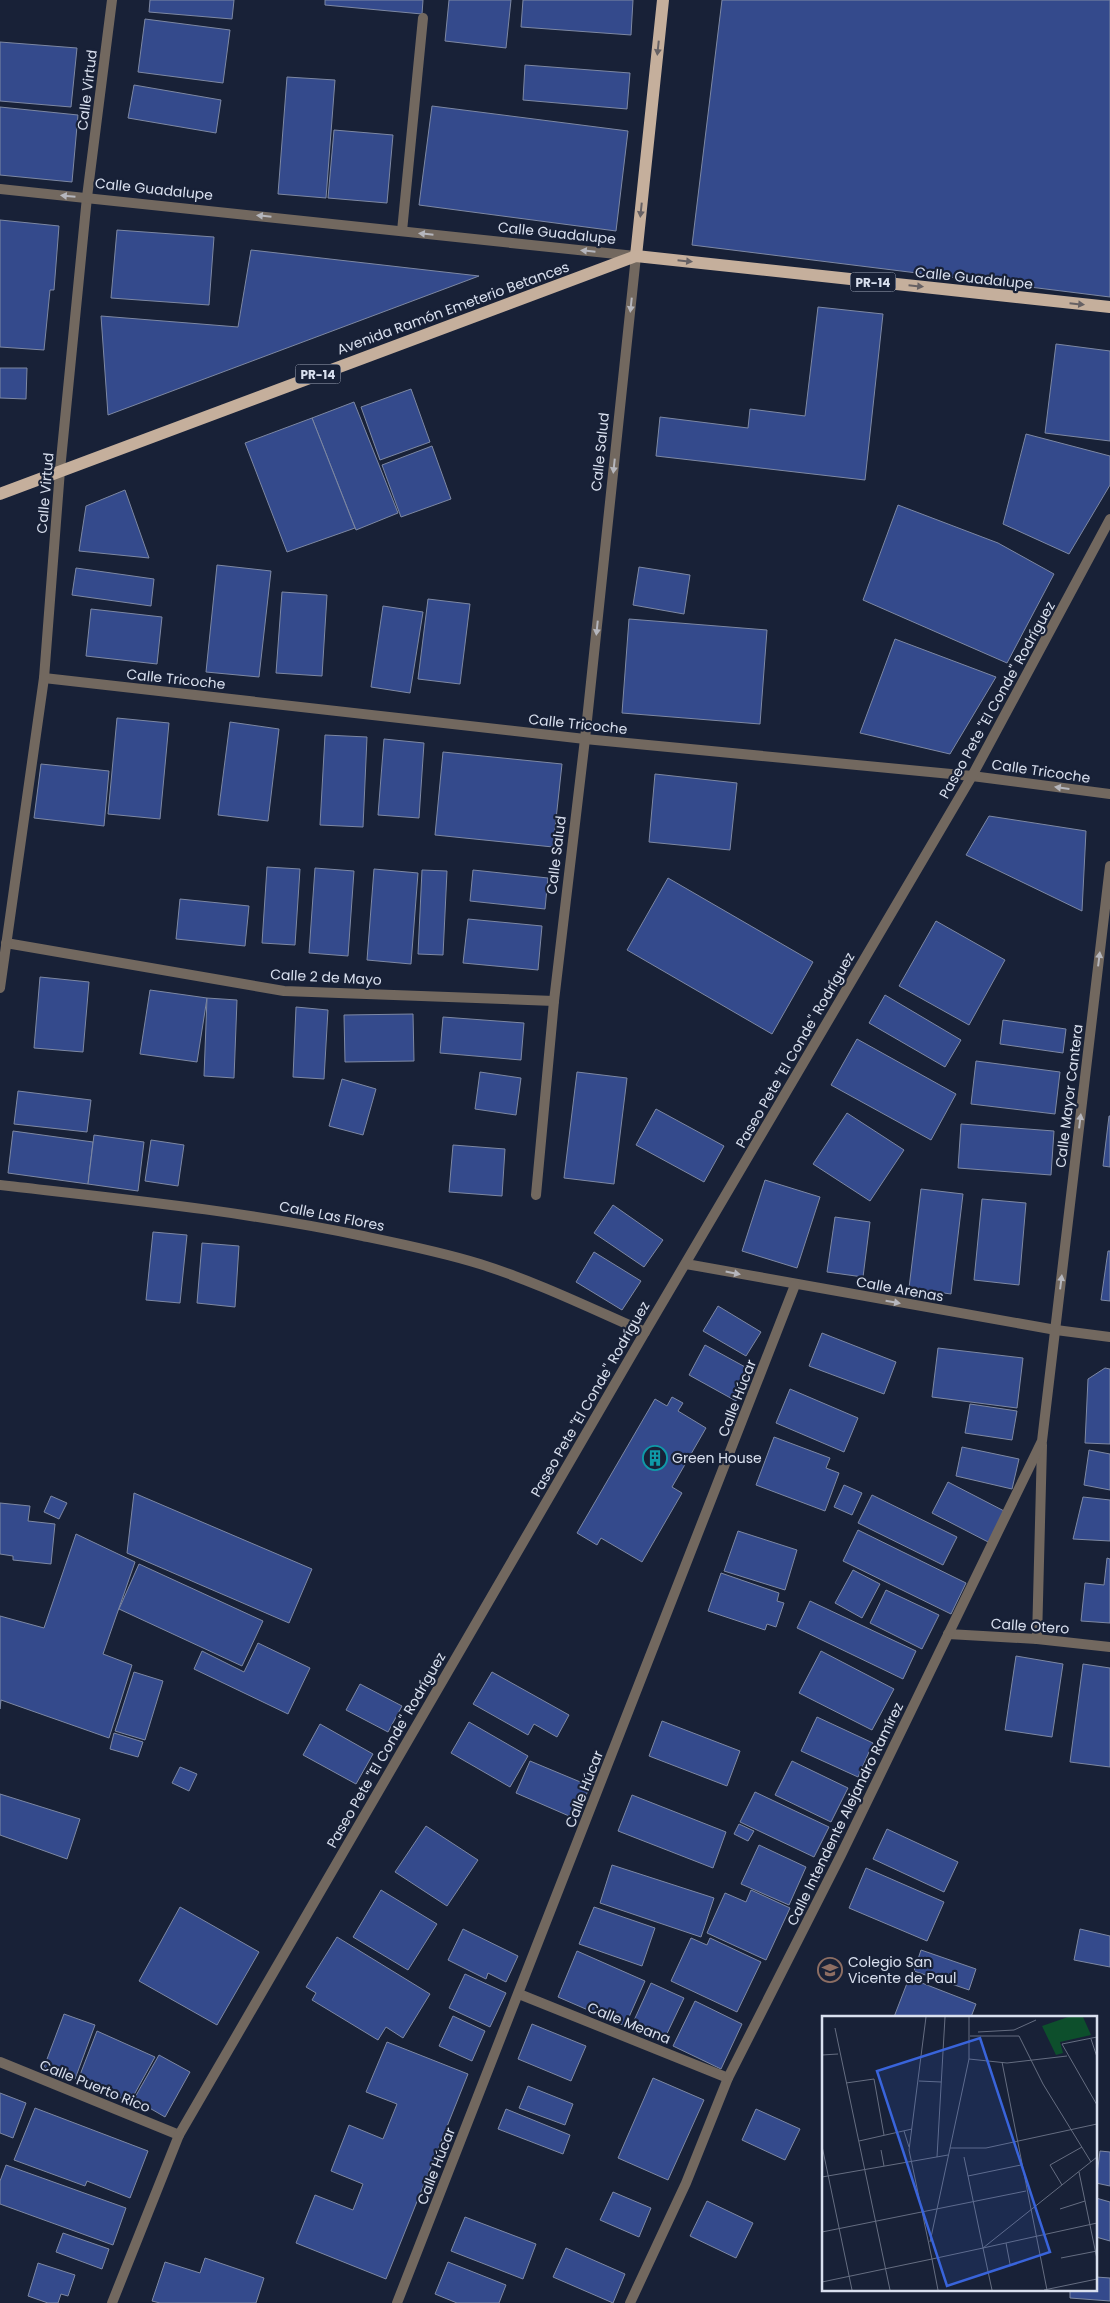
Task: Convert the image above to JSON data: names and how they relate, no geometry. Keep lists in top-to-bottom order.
{
  "streets": {
    "main road": [
      "Calle Guadalupe",
      "PR-14",
      "Avenida Ramón Emeterio Betances",
      "Calle Salud"
    ],
    "street": [
      "Calle Virtud",
      "Calle Tricoche",
      "Paseo Pete \"El Conde\" Rodríguez",
      "Calle 2 de Mayo",
      "Calle Mayor Cantera",
      "Calle Las Flores",
      "Calle Arenas",
      "Calle Húcar",
      "Calle Otero",
      "Calle Intendente Alejandro Ramírez",
      "Calle Meana",
      "Calle Puerto Rico"
    ]
  },
  "crossings": [
    ["Calle Virtud", "Calle Guadalupe"],
    ["Calle Virtud", "Avenida Ramón Emeterio Betances"],
    ["Calle Virtud", "Calle Tricoche"],
    ["Calle Virtud", "Calle 2 de Mayo"],
    ["Calle Guadalupe", "Avenida Ramón Emeterio Betances"],
    ["Calle Guadalupe", "Calle Salud"],
    ["Avenida Ramón Emeterio Betances", "Calle Salud"],
    ["Calle Salud", "Calle Tricoche"],
    ["Calle Salud", "Calle 2 de Mayo"],
    ["Calle Tricoche", "Paseo Pete \"El Conde\" Rodríguez"],
    ["Paseo Pete \"El Conde\" Rodríguez", "Calle Las Flores"],
    ["Paseo Pete \"El Conde\" Rodríguez", "Calle Arenas"],
    ["Paseo Pete \"El Conde\" Rodríguez", "Calle Puerto Rico"],
    ["Calle Mayor Cantera", "Calle Arenas"],
    ["Calle Mayor Cantera", "Calle Intendente Alejandro Ramírez"],
    ["Calle Arenas", "Calle Húcar"],
    ["Calle Arenas", "Calle Intendente Alejandro Ramírez"],
    ["Calle Húcar", "Calle Meana"],
    ["Calle Otero", "Calle Intendente Alejandro Ramírez"],
    ["Calle Intendente Alejandro Ramírez", "Calle Meana"]
  ],
  "one_way": ["Calle Salud", "Calle Mayor Cantera", "Calle Arenas"],
  "places": {
    "building": ["Green House"],
    "school or university": ["Colegio San Vicente de Paul"]
  }
}
